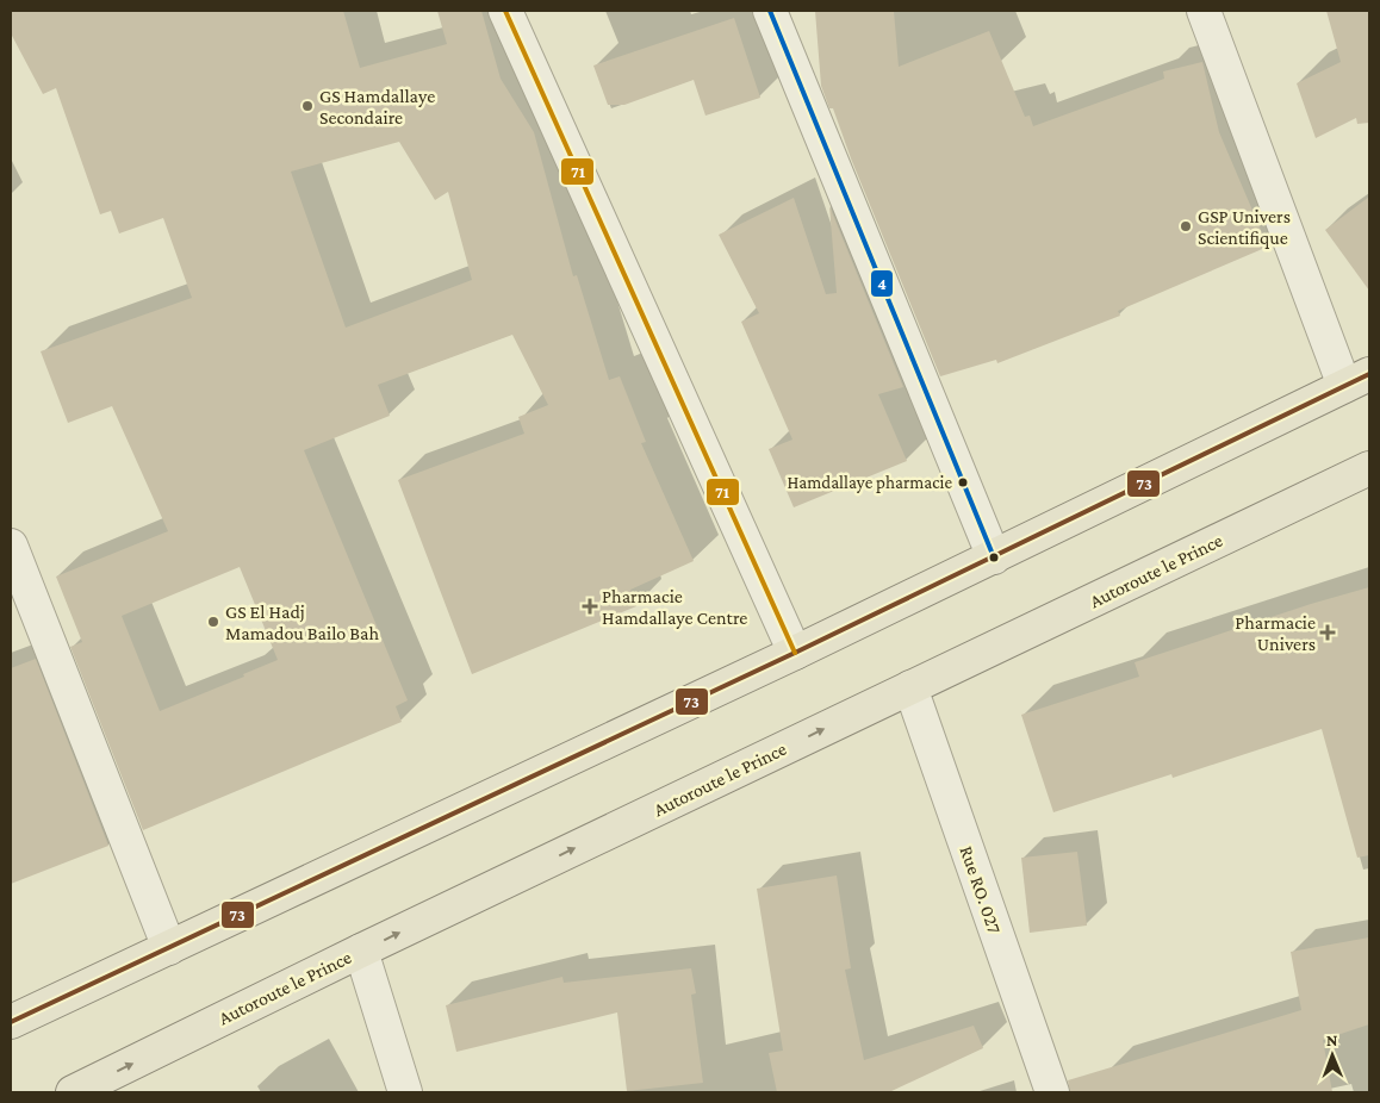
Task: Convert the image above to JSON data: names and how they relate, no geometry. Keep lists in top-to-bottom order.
{
  "streets": {
    "main road": ["Autoroute le Prince"],
    "street": ["Rue RO. 027"]
  },
  "crossings": [
    ["Autoroute le Prince", "Rue RO. 027"]
  ],
  "places": {
    "other": [
      "GS Hamdallaye Secondaire",
      "GSP Univers Scientifique",
      "Hamdallaye pharmacie",
      "GS El Hadj Mamadou Bailo Bah"
    ],
    "health": ["Pharmacie Hamdallaye Centre", "Pharmacie Univers"]
  },
  "lines": ["transit line 4", "transit line 71", "transit line 73"],
  "north": "top"
}
